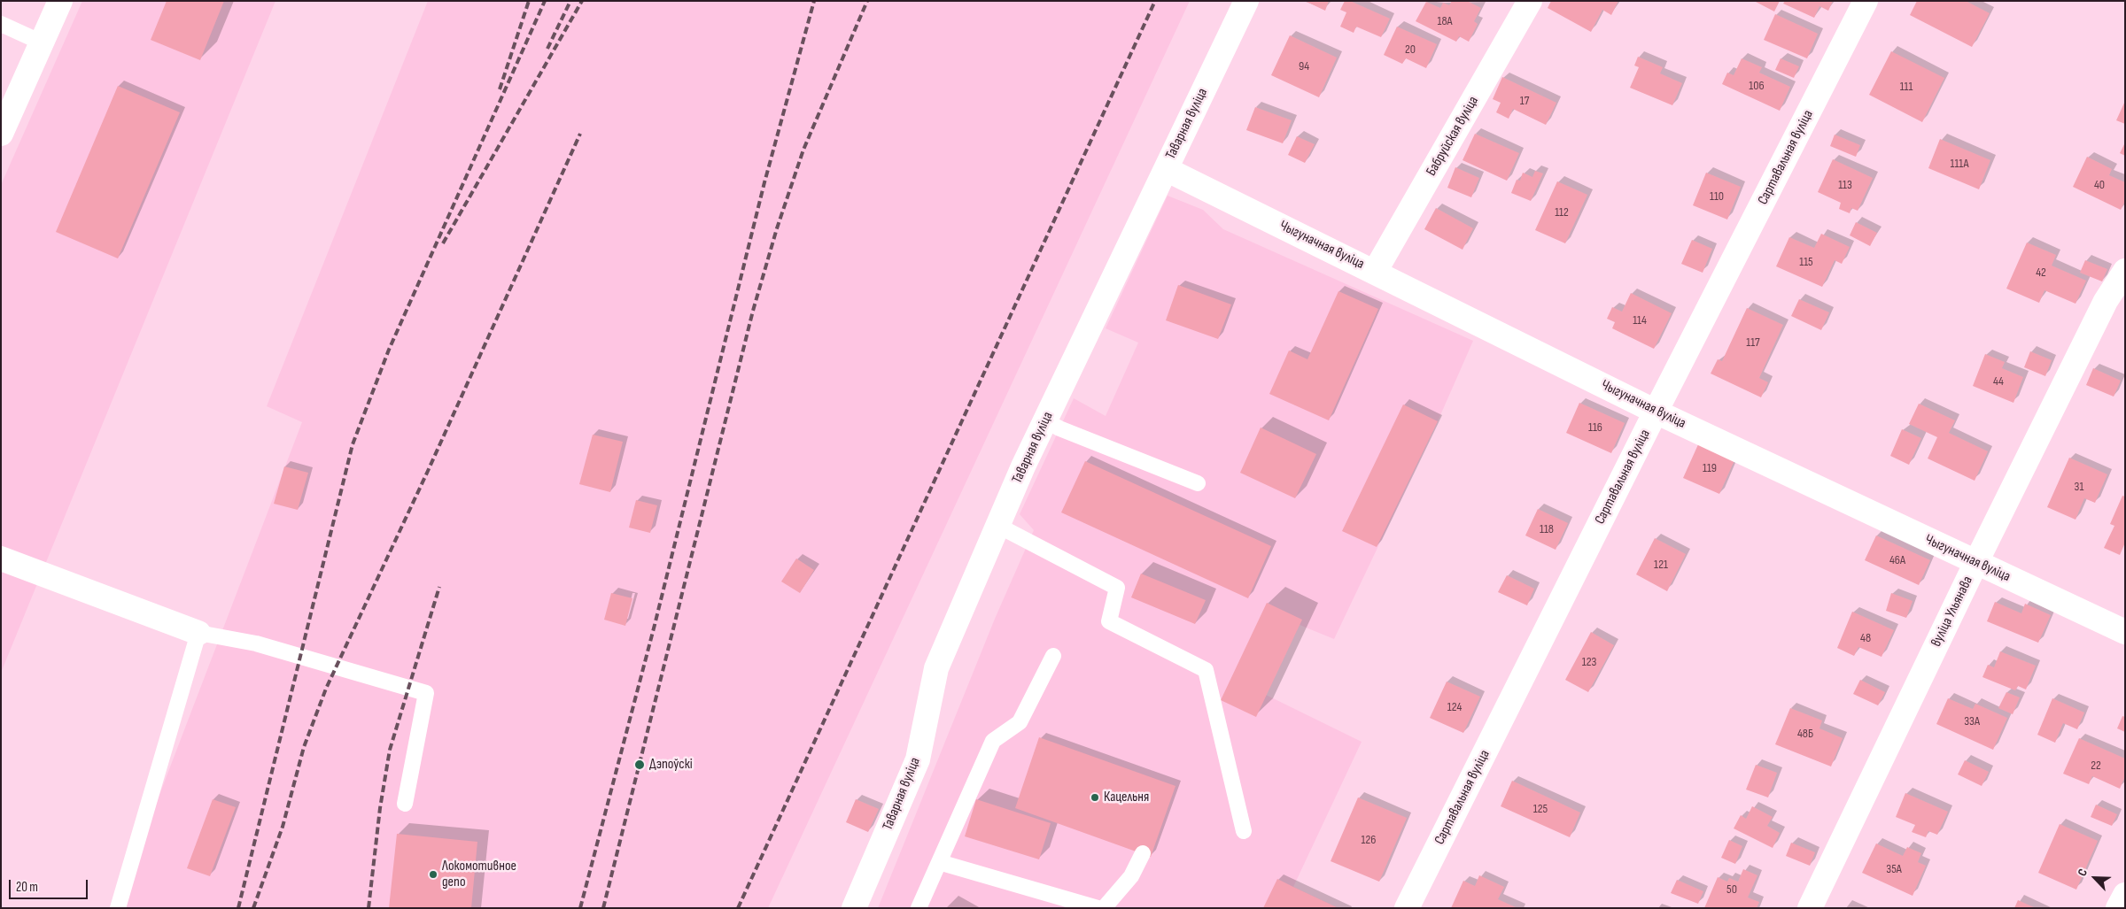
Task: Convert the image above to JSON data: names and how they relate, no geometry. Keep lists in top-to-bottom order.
{
  "streets": {
    "street": [
      "Таварная вуліца",
      "Бабруйская вуліца",
      "Сартавальная вуліца",
      "Чыгуначная вуліца",
      "вуліца Ульянава"
    ]
  },
  "crossings": [
    ["Таварная вуліца", "Чыгуначная вуліца"],
    ["Бабруйская вуліца", "Чыгуначная вуліца"],
    ["Сартавальная вуліца", "Чыгуначная вуліца"],
    ["Чыгуначная вуліца", "вуліца Ульянава"]
  ],
  "places": ["Дэпоўскі", "Кацельня", "Локомотивное депо"],
  "house_numbers": [
    "18А",
    "20",
    "94",
    "106",
    "111",
    "17",
    "111А",
    "113",
    "40",
    "110",
    "112",
    "115",
    "42",
    "114",
    "117",
    "44",
    "116",
    "119",
    "31",
    "118",
    "46А",
    "121",
    "48",
    "123",
    "124",
    "33А",
    "48Б",
    "22",
    "125",
    "126",
    "35А",
    "50"
  ],
  "scale_bar": "20 m",
  "north": "top left"
}
